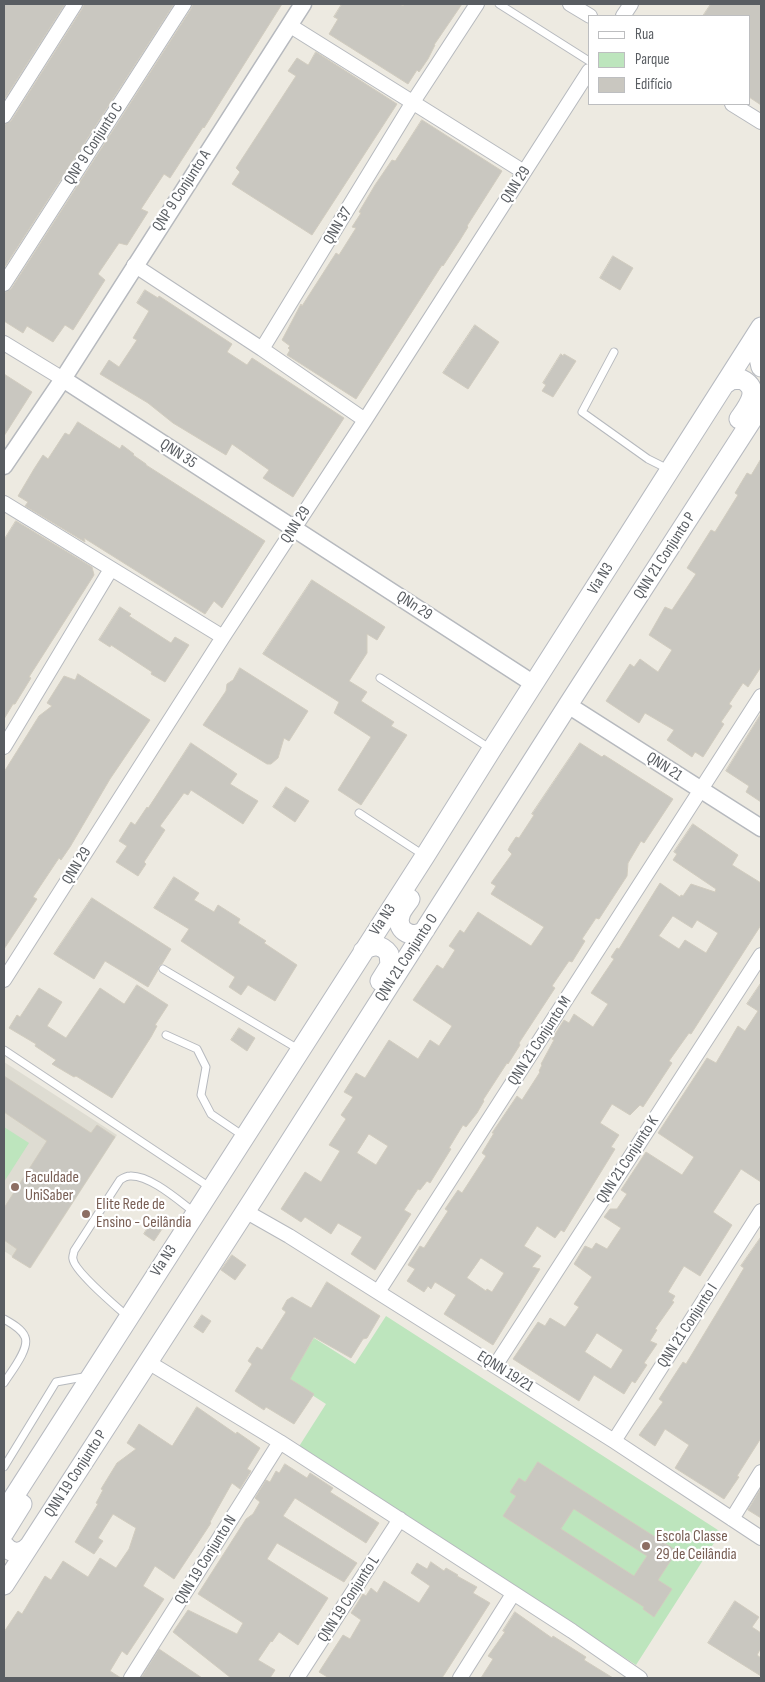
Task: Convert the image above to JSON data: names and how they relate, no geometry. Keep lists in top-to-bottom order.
{
  "streets": {
    "main road": [
      "QNN 21 Conjunto P",
      "Via N3",
      "QNN 21 Conjunto O",
      "QNN 19 Conjunto P"
    ],
    "street": [
      "QNP 9 Conjunto C",
      "QNN 29",
      "QNP 9 Conjunto A",
      "QNN 37",
      "QNN 35",
      "QNn 29",
      "QNN 21",
      "QNN 21 Conjunto M",
      "QNN 21 Conjunto K",
      "QNN 21 Conjunto I",
      "EQNN 19/21",
      "QNN 19 Conjunto N",
      "QNN 19 Conjunto L"
    ]
  },
  "crossings": [
    ["QNN 29", "QNN 35"],
    ["QNN 29", "QNn 29"],
    ["QNP 9 Conjunto A", "QNN 35"],
    ["QNN 35", "QNn 29"],
    ["QNN 21 Conjunto P", "QNN 21"],
    ["QNN 21 Conjunto P", "QNN 21 Conjunto O"],
    ["Via N3", "QNn 29"],
    ["QNN 21", "QNN 21 Conjunto O"],
    ["QNN 21", "QNN 21 Conjunto M"],
    ["QNN 21 Conjunto O", "EQNN 19/21"],
    ["QNN 21 Conjunto M", "EQNN 19/21"],
    ["QNN 21 Conjunto K", "EQNN 19/21"],
    ["QNN 21 Conjunto I", "EQNN 19/21"]
  ],
  "places": ["Faculdade UniSaber", "Elite Rede de Ensino - Ceilândia", "Escola Classe 29 de Ceilândia"],
  "legend": ["Rua", "Parque", "Edifício"]
}
